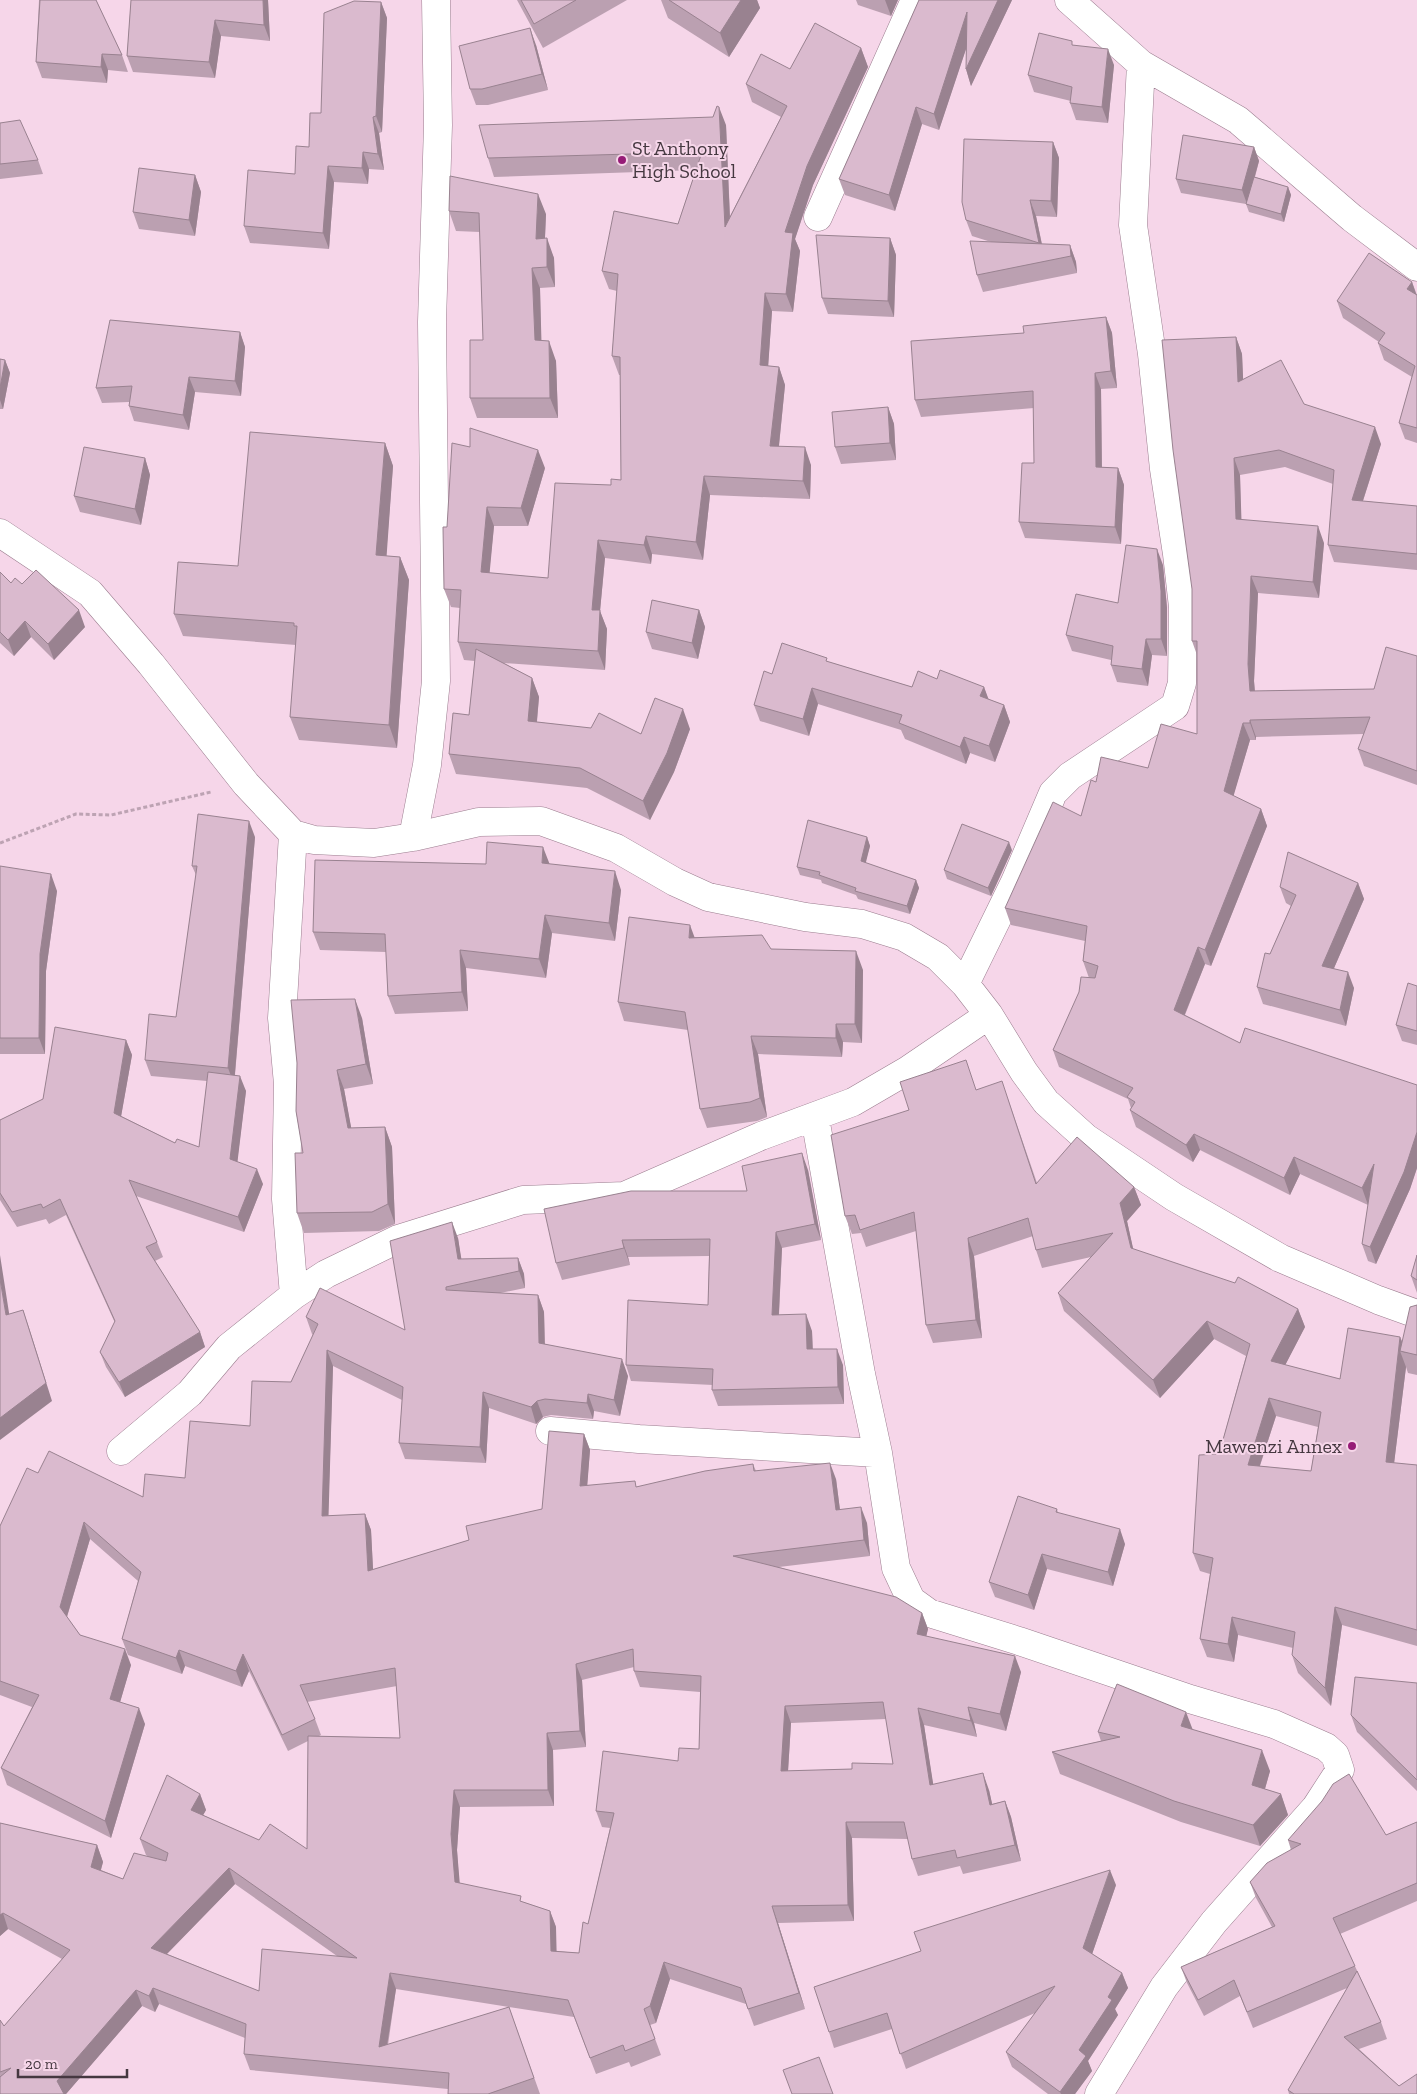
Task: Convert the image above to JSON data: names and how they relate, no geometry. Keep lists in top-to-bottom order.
{
  "places": ["St Anthony High School", "Mawenzi Annex"],
  "scale_bar": "20 m"
}
